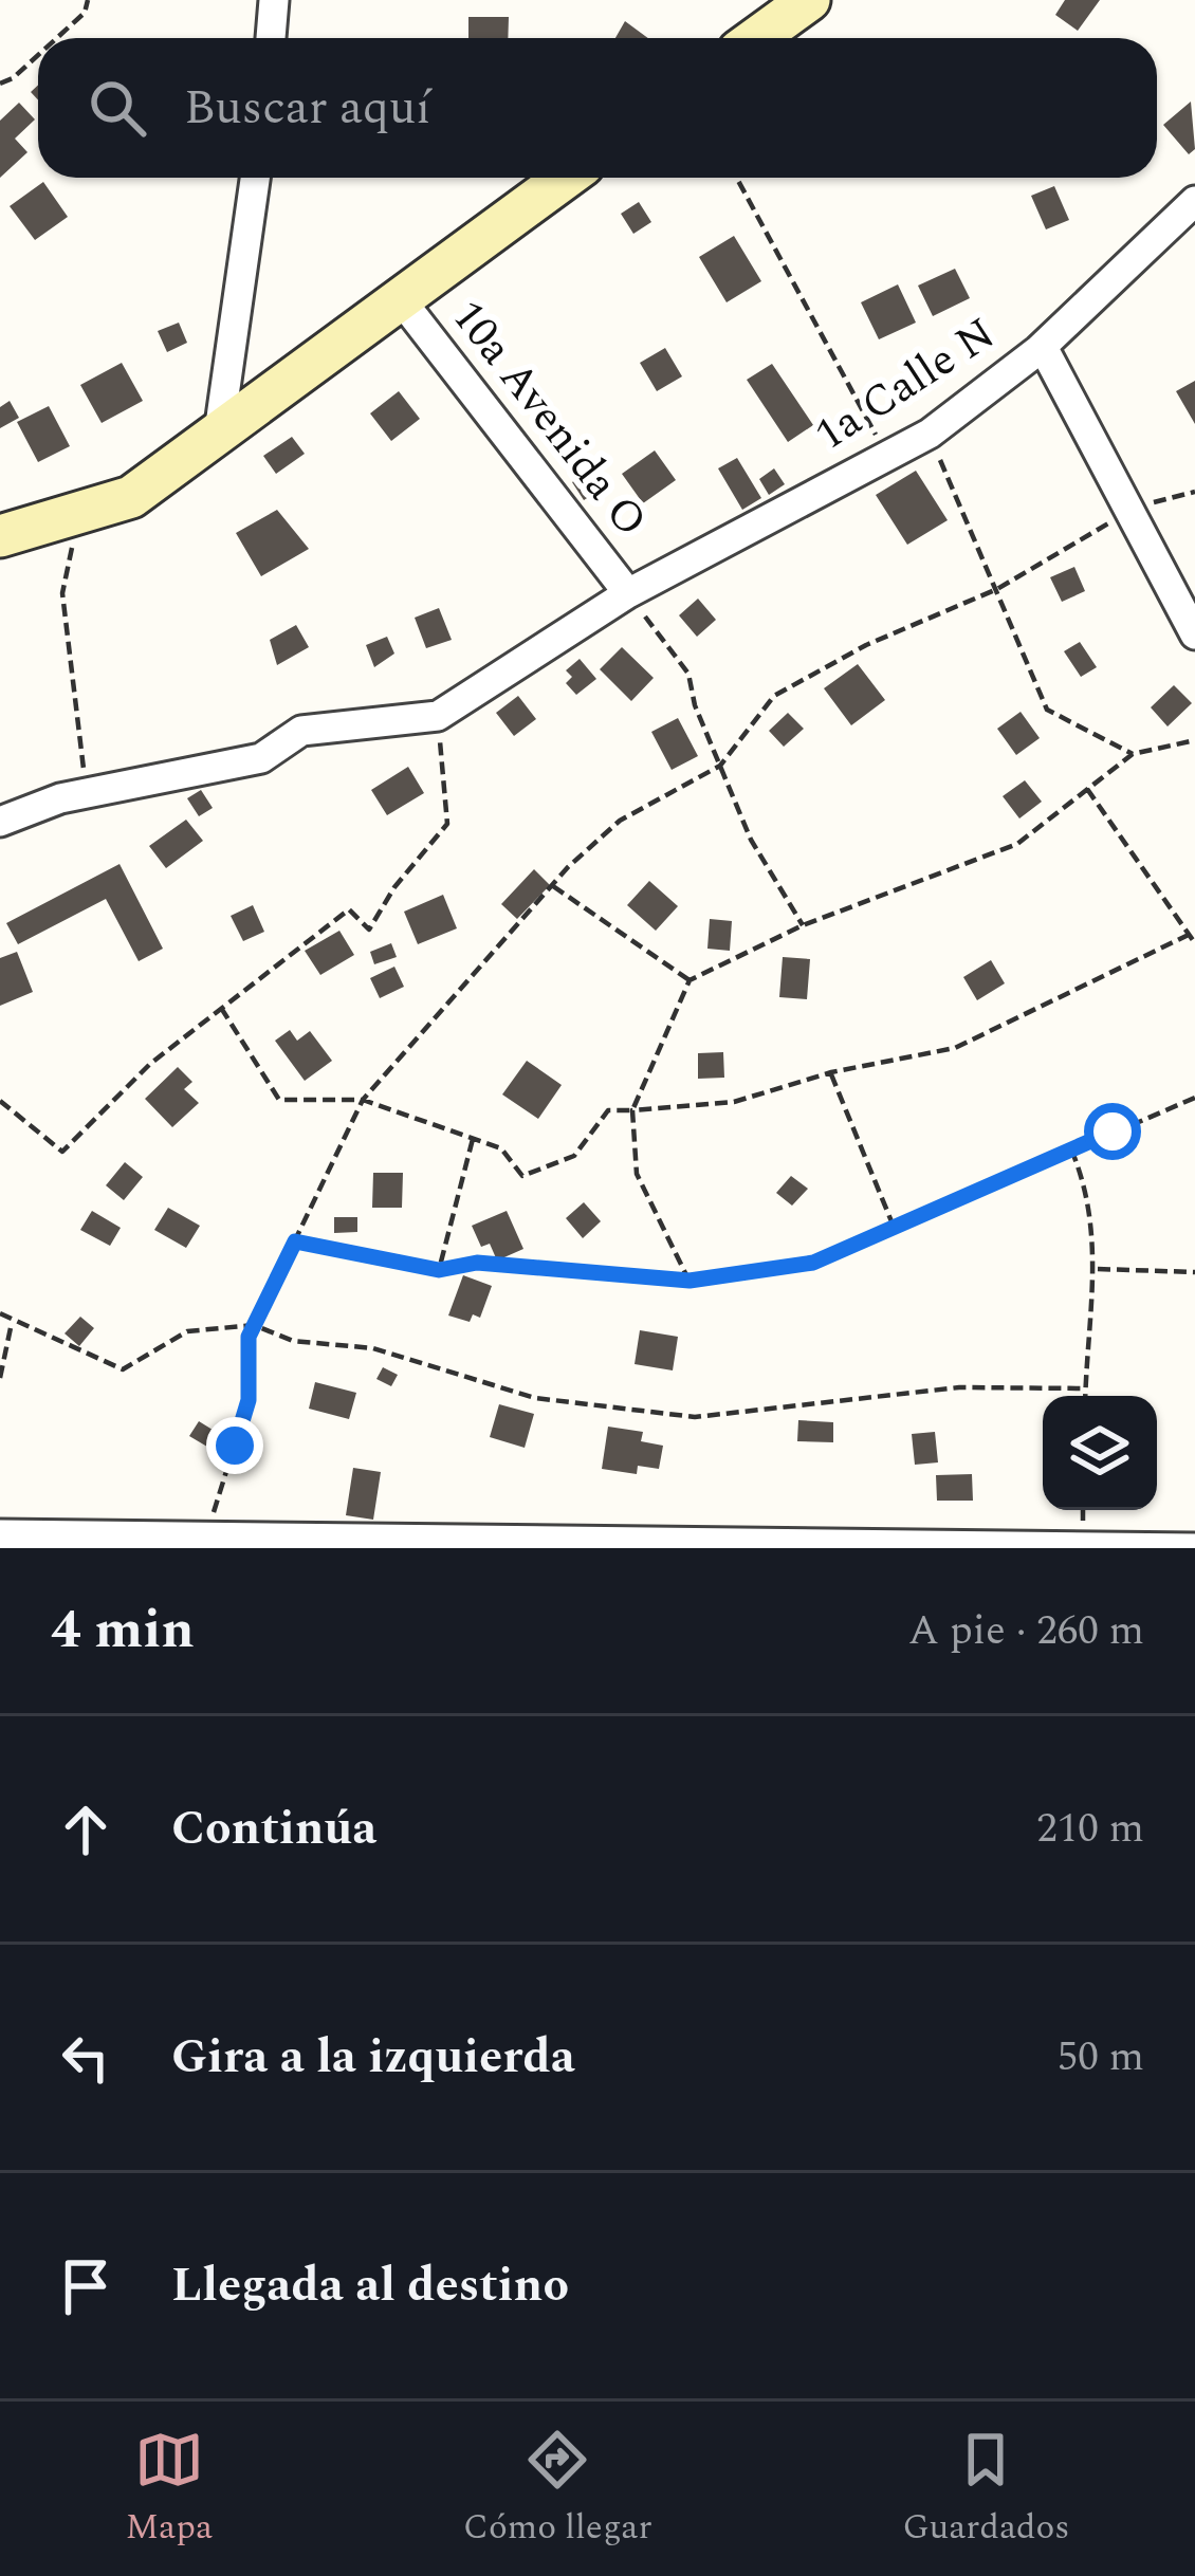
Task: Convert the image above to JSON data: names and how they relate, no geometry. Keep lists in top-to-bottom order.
{
  "streets": {
    "street": ["1a Calle N", "10a Avenida O"]
  },
  "crossings": [
    ["1a Calle N", "10a Avenida O"]
  ],
  "page": {
    "search": "Buscar aquí",
    "heading": ["4 min", "A pie · 260 m"],
    "list": [
      ["Continúa", "210 m"],
      ["Gira a la izquierda", "50 m"],
      "Llegada al destino"
    ],
    "nav": ["Mapa", "Cómo llegar", "Guardados"]
  }
}
